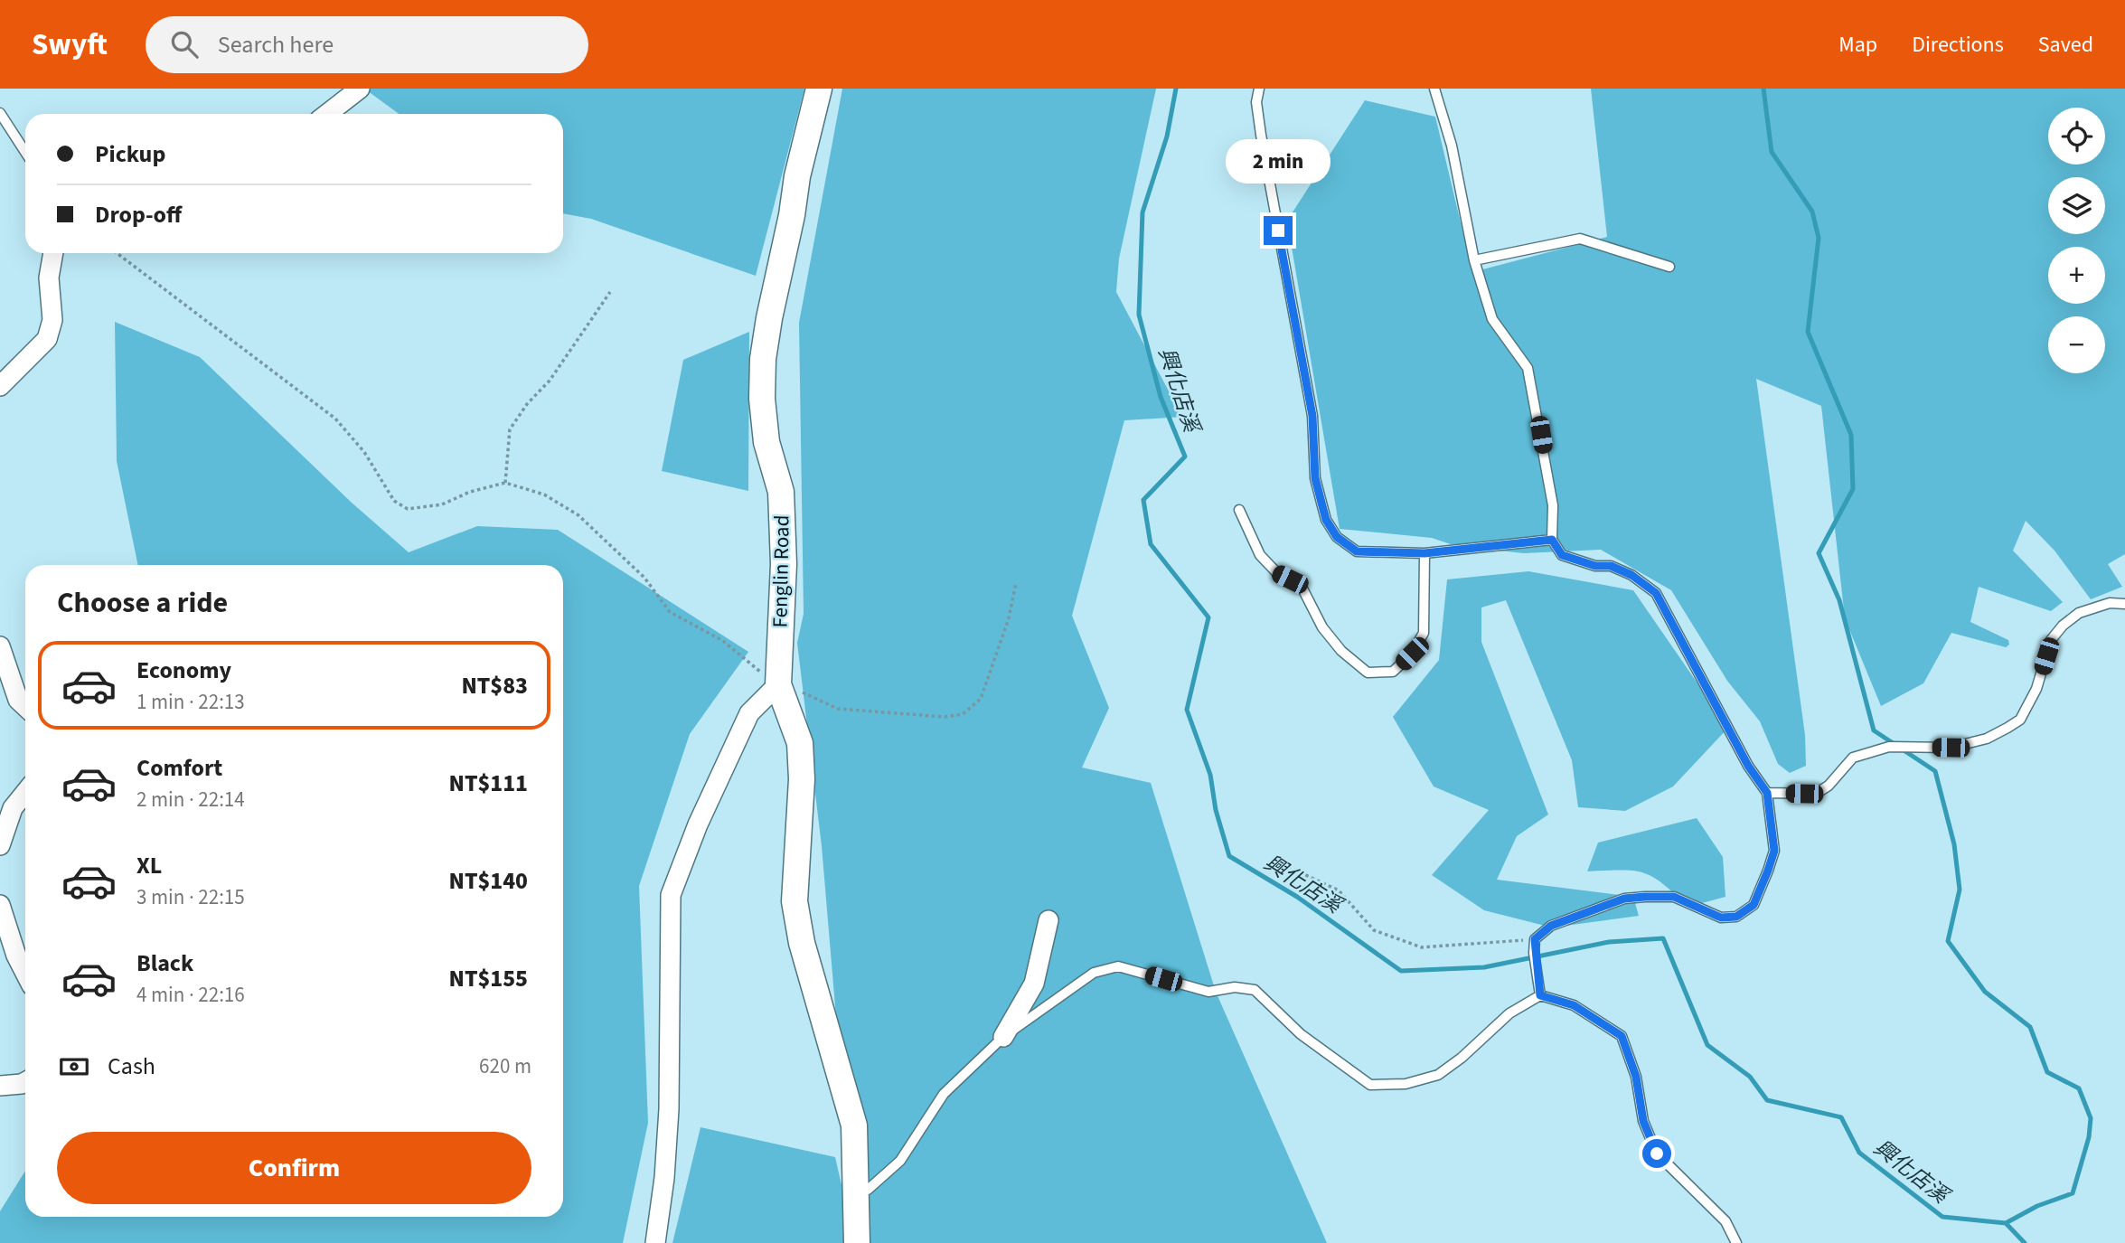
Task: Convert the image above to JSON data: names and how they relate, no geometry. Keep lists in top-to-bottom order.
{
  "streets": {
    "street": ["Fenglin Road"]
  },
  "water": ["興化店溪"],
  "page": {
    "header": "Swyft",
    "search": "Search here",
    "nav": ["Map", "Directions", "Saved"],
    "map_buttons": ["+", "−"],
    "banner": ["Pickup", "Drop-off"],
    "bubble": "2 min",
    "heading": "Choose a ride",
    "list": [
      {
        "name": "Economy",
        "note": "1 min · 22:13",
        "value": "NT$83"
      },
      {
        "name": "Comfort",
        "note": "2 min · 22:14",
        "value": "NT$111"
      },
      {
        "name": "XL",
        "note": "3 min · 22:15",
        "value": "NT$140"
      },
      {
        "name": "Black",
        "note": "4 min · 22:16",
        "value": "NT$155"
      }
    ],
    "pay": ["Cash", "620 m"],
    "buttons": "Confirm"
  }
}
